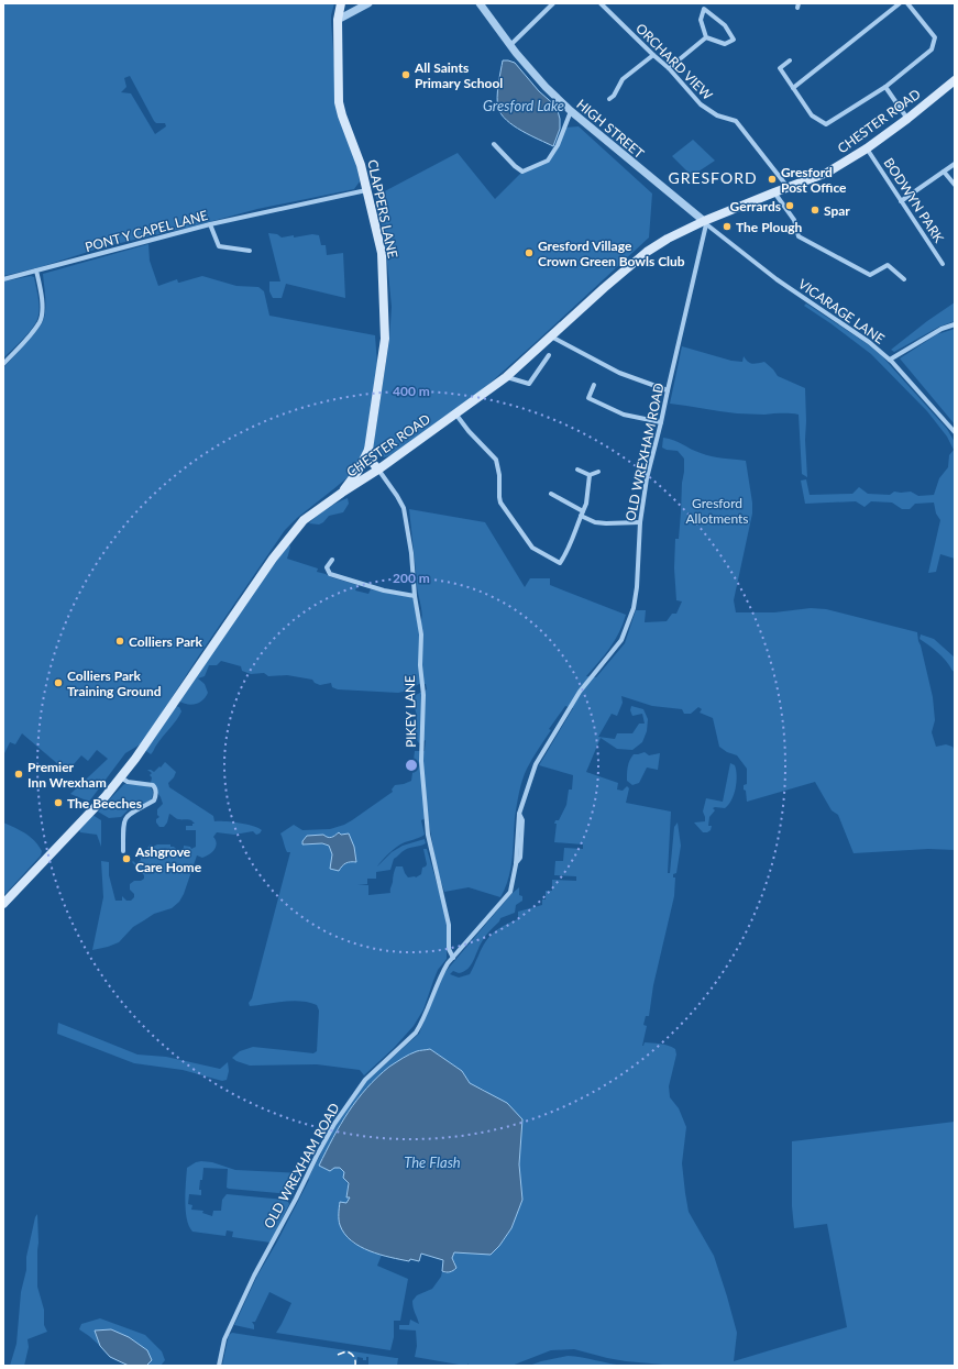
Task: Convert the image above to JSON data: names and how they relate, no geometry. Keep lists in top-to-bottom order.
{
  "streets": {
    "main road": ["CHESTER ROAD", "CLAPPERS LANE"],
    "street": [
      "ORCHARD VIEW",
      "HIGH STREET",
      "BODWYN PARK",
      "PONT Y CAPEL LANE",
      "VICARAGE LANE",
      "OLD WREXHAM ROAD",
      "PIKEY LANE"
    ]
  },
  "crossings": [
    ["ORCHARD VIEW", "CHESTER ROAD"],
    ["CHESTER ROAD", "HIGH STREET"],
    ["CHESTER ROAD", "BODWYN PARK"],
    ["CHESTER ROAD", "CLAPPERS LANE"],
    ["CHESTER ROAD", "VICARAGE LANE"],
    ["CHESTER ROAD", "OLD WREXHAM ROAD"],
    ["CHESTER ROAD", "PIKEY LANE"],
    ["HIGH STREET", "VICARAGE LANE"],
    ["HIGH STREET", "OLD WREXHAM ROAD"],
    ["CLAPPERS LANE", "PONT Y CAPEL LANE"],
    ["VICARAGE LANE", "OLD WREXHAM ROAD"],
    ["OLD WREXHAM ROAD", "PIKEY LANE"]
  ],
  "districts": ["GRESFORD"],
  "water": ["Gresford Lake", "The Flash"],
  "parks": ["Gresford Allotments"],
  "places": [
    "All Saints Primary School",
    "Gresford Post Office",
    "Gerrards",
    "Spar",
    "The Plough",
    "Gresford Village Crown Green Bowls Club",
    "Colliers Park",
    "Colliers Park Training Ground",
    "Premier Inn Wrexham",
    "The Beeches",
    "Ashgrove Care Home"
  ],
  "rings": ["400 m", "200 m"]
}
